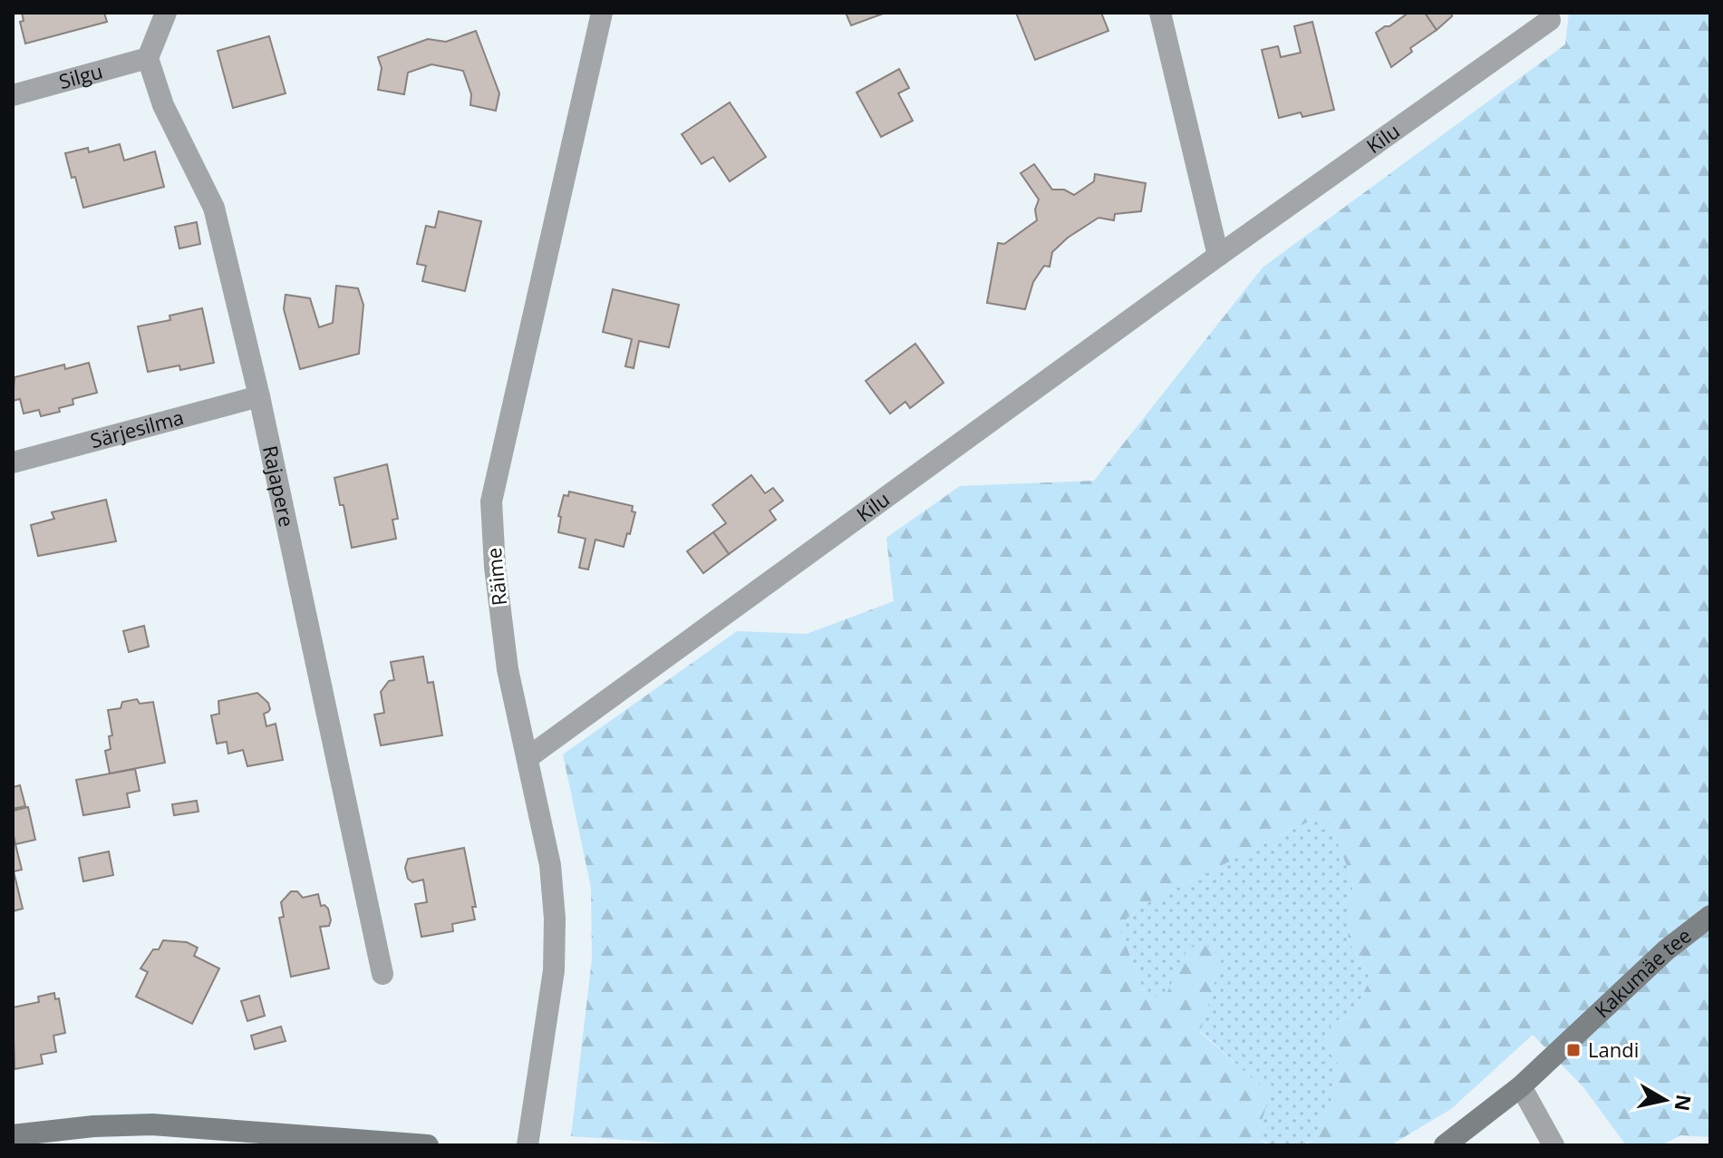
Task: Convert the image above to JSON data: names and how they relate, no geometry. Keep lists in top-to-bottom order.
{
  "streets": {
    "street": [
      "Silgu",
      "Kilu",
      "Särjesilma",
      "Rajapere",
      "Räime",
      "Kakumäe tee"
    ]
  },
  "crossings": [
    ["Silgu", "Rajapere"],
    ["Kilu", "Räime"],
    ["Särjesilma", "Rajapere"]
  ],
  "places": {
    "transit": ["Landi"]
  },
  "north": "right"
}
